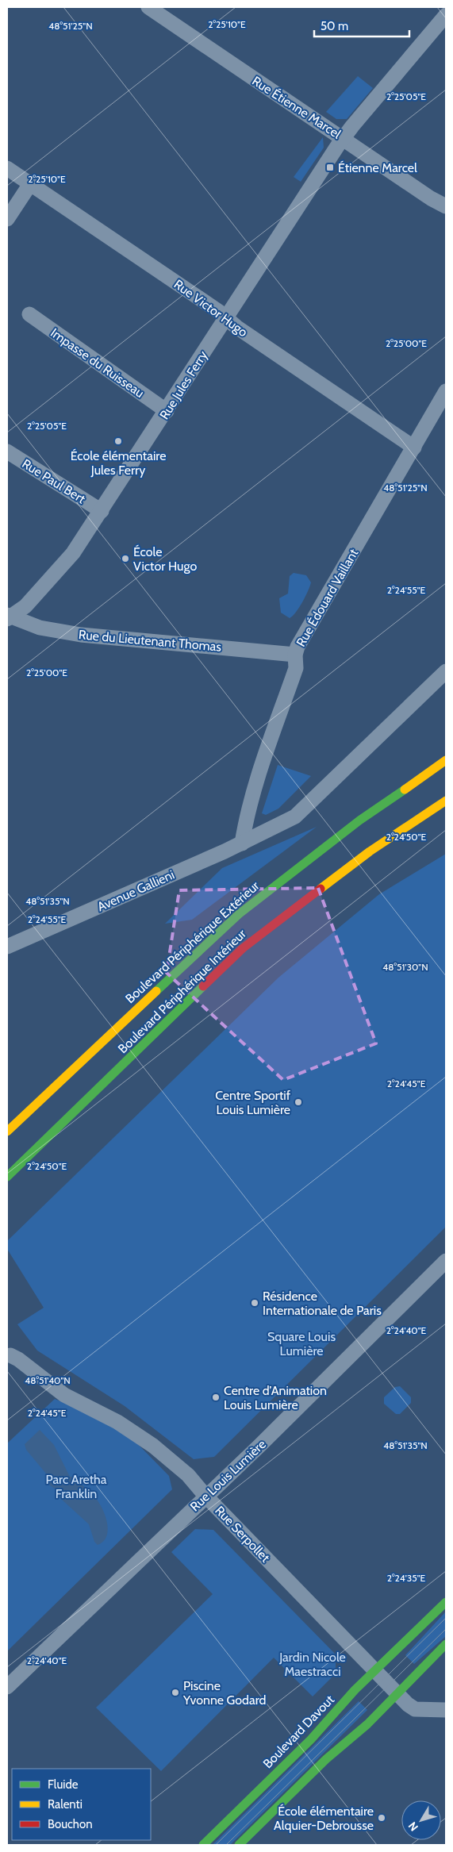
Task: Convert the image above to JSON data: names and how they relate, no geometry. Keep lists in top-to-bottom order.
{
  "streets": {
    "main road": ["Boulevard Périphérique Extérieur", "Boulevard Périphérique Intérieur", "Boulevard Davout"],
    "street": [
      "Rue Étienne Marcel",
      "Rue Victor Hugo",
      "Impasse du Ruisseau",
      "Rue Jules Ferry",
      "Rue Paul Bert",
      "Rue Édouard Vaillant",
      "Rue du Lieutenant Thomas",
      "Avenue Gallieni",
      "Rue Louis Lumière",
      "Rue Serpollet"
    ]
  },
  "crossings": [
    ["Rue Étienne Marcel", "Rue Jules Ferry"],
    ["Rue Victor Hugo", "Rue Jules Ferry"],
    ["Rue Victor Hugo", "Rue Édouard Vaillant"],
    ["Impasse du Ruisseau", "Rue Jules Ferry"],
    ["Rue Jules Ferry", "Rue Paul Bert"],
    ["Rue Jules Ferry", "Rue du Lieutenant Thomas"],
    ["Rue Édouard Vaillant", "Rue du Lieutenant Thomas"],
    ["Rue Édouard Vaillant", "Avenue Gallieni"],
    ["Rue Louis Lumière", "Rue Serpollet"],
    ["Rue Serpollet", "Boulevard Davout"]
  ],
  "parks": ["Square Louis Lumière", "Parc Aretha Franklin", "Jardin Nicole Maestracci"],
  "places": {
    "transit": ["Étienne Marcel"],
    "other": [
      "École élémentaire Jules Ferry",
      "École Victor Hugo",
      "Centre Sportif Louis Lumière",
      "Résidence Internationale de Paris",
      "Centre d’Animation Louis Lumière",
      "Piscine Yvonne Godard",
      "École élémentaire Alquier-Debrousse"
    ]
  },
  "legend": ["Fluide", "Ralenti", "Bouchon"],
  "scale_bar": "50 m",
  "north": "bottom left",
  "coordinates": [
    "2°25'10\"E",
    "48°51'25\"N",
    "2°25'05\"E",
    "2°25'00\"E",
    "2°24'55\"E",
    "2°24'50\"E",
    "48°51'35\"N",
    "48°51'30\"N",
    "2°24'45\"E",
    "2°24'40\"E",
    "48°51'40\"N",
    "2°24'35\"E"
  ]
}
